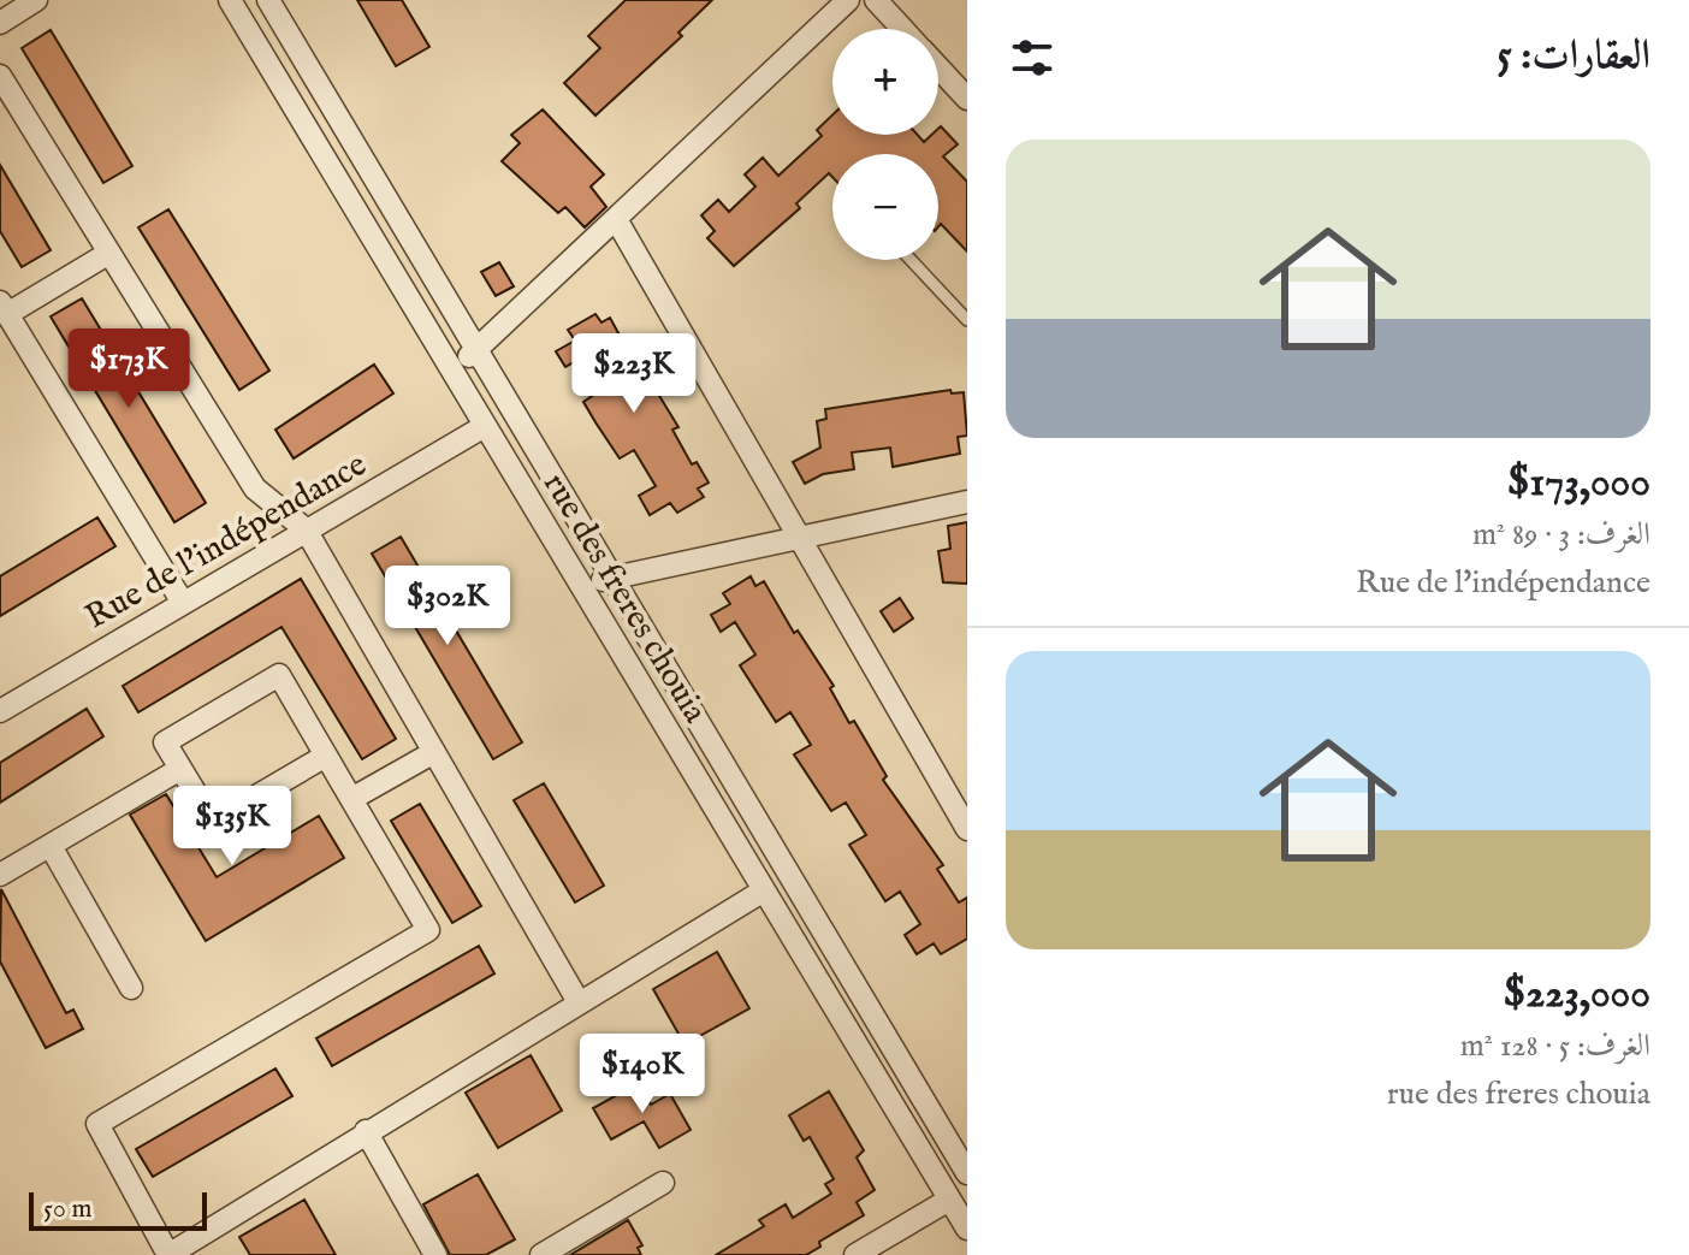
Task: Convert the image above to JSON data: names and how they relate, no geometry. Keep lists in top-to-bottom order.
{
  "streets": {
    "street": ["Rue de l'indépendance", "rue des freres chouia"]
  },
  "crossings": [
    ["Rue de l'indépendance", "rue des freres chouia"]
  ],
  "scale_bar": "50 m",
  "page": {
    "heading": "العقارات: 5",
    "map_buttons": ["+", "−"],
    "list": [
      {
        "name": "$173,000",
        "note": "الغرف: 3 · 89 m² · Rue de l'indépendance"
      },
      {
        "name": "$223,000",
        "note": "الغرف: 5 · 128 m² · rue des freres chouia"
      }
    ],
    "price": [
      "$173K",
      "$223K",
      "$302K",
      "$135K",
      "$140K"
    ],
    "scale": "50 m"
  }
}
